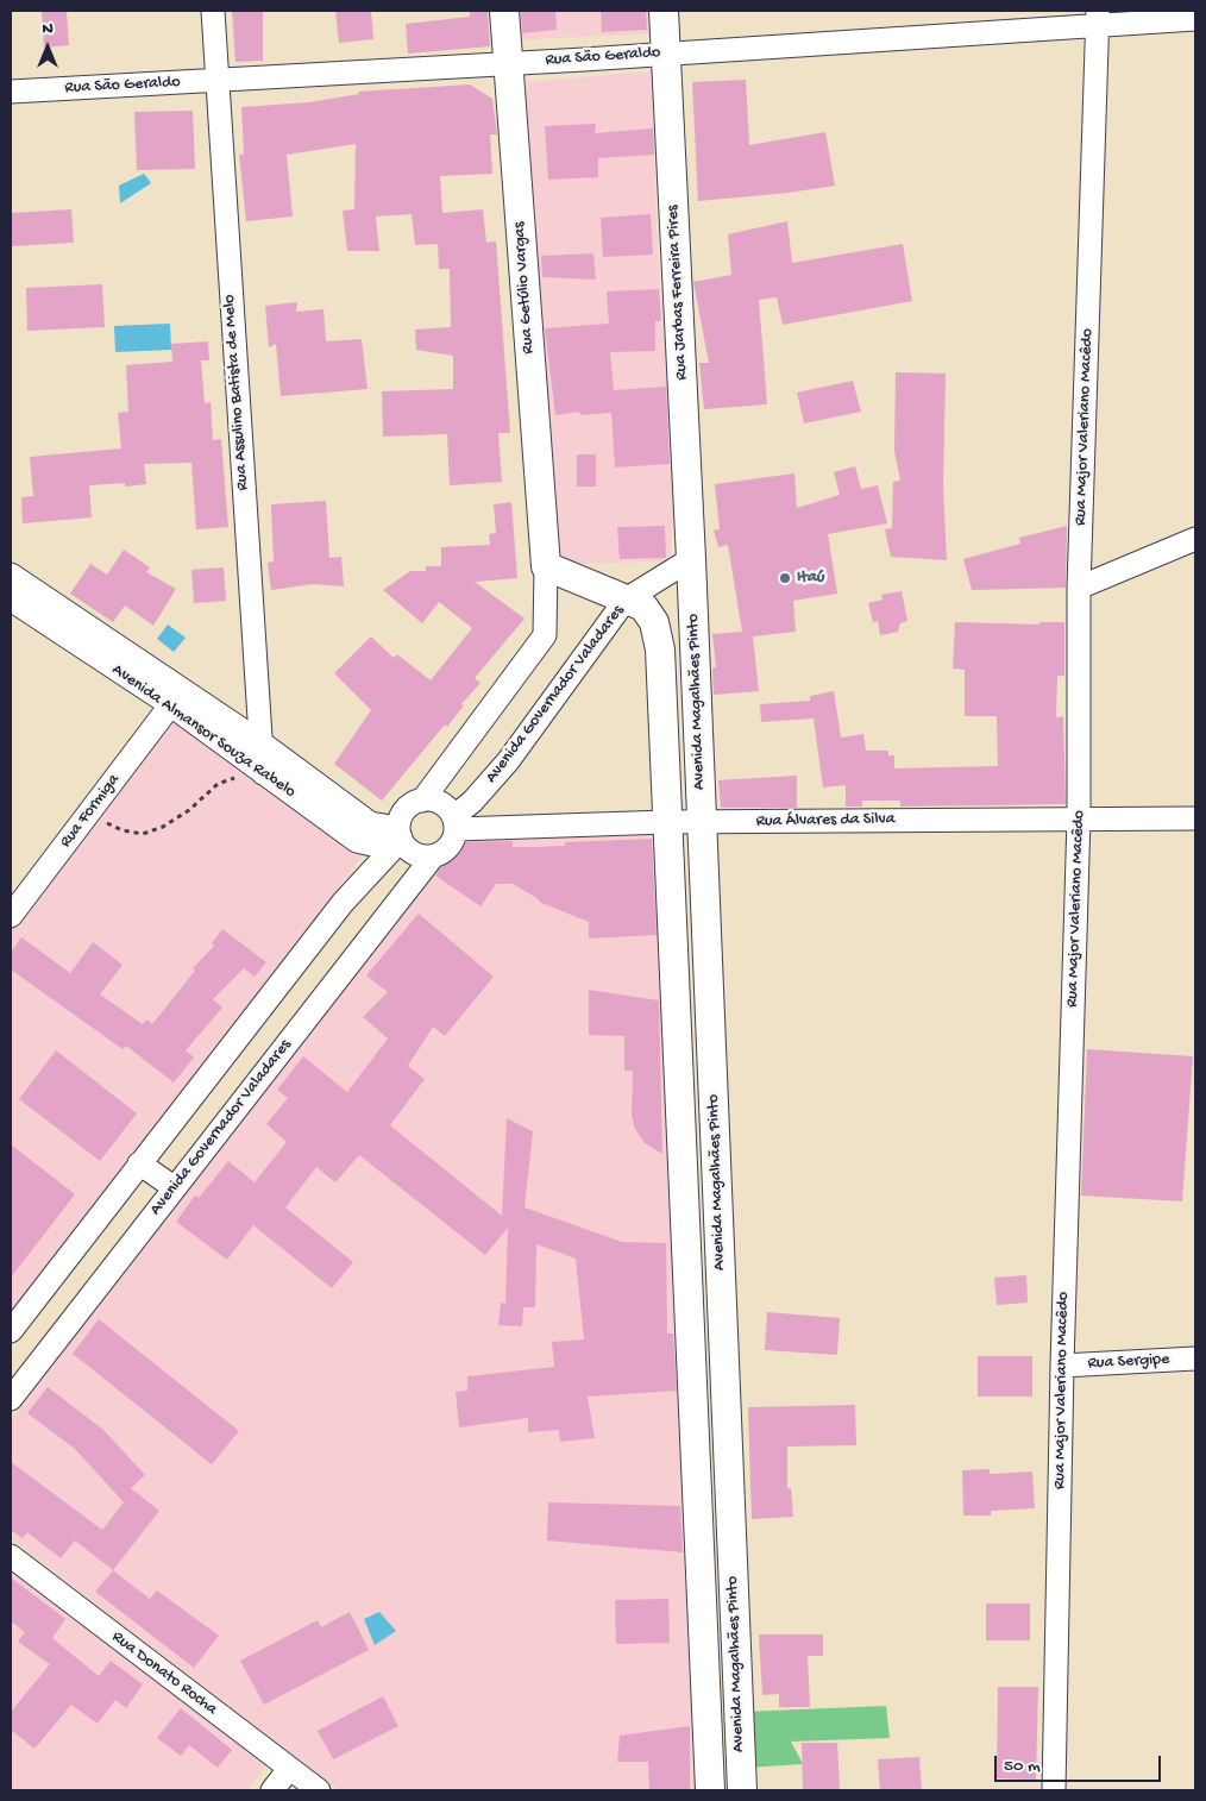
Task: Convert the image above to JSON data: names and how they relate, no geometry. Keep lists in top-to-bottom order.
{
  "streets": {
    "main road": ["Rua Getúlio Vargas", "Rua Jarbas Ferreira Pires", "Avenida Magalhães Pinto"],
    "street": [
      "Rua São Geraldo",
      "Rua Assulino Batista de Melo",
      "Rua Major Valeriano Macêdo",
      "Avenida Governador Valadares",
      "Avenida Almansor Souza Rabelo",
      "Rua Formiga",
      "Rua Álvares da Silva",
      "Rua Sergipe",
      "Rua Donato Rocha"
    ]
  },
  "crossings": [
    ["Rua São Geraldo", "Rua Getúlio Vargas"],
    ["Rua São Geraldo", "Rua Jarbas Ferreira Pires"],
    ["Rua São Geraldo", "Rua Assulino Batista de Melo"],
    ["Rua São Geraldo", "Rua Major Valeriano Macêdo"],
    ["Rua Getúlio Vargas", "Avenida Governador Valadares"],
    ["Rua Getúlio Vargas", "Avenida Almansor Souza Rabelo"],
    ["Rua Getúlio Vargas", "Rua Álvares da Silva"],
    ["Rua Jarbas Ferreira Pires", "Avenida Governador Valadares"],
    ["Rua Jarbas Ferreira Pires", "Avenida Magalhães Pinto"],
    ["Rua Assulino Batista de Melo", "Avenida Almansor Souza Rabelo"],
    ["Rua Major Valeriano Macêdo", "Rua Álvares da Silva"],
    ["Rua Major Valeriano Macêdo", "Rua Sergipe"],
    ["Avenida Governador Valadares", "Avenida Magalhães Pinto"],
    ["Avenida Governador Valadares", "Avenida Almansor Souza Rabelo"],
    ["Avenida Governador Valadares", "Rua Álvares da Silva"],
    ["Avenida Magalhães Pinto", "Rua Álvares da Silva"],
    ["Avenida Almansor Souza Rabelo", "Rua Formiga"],
    ["Avenida Almansor Souza Rabelo", "Rua Álvares da Silva"]
  ],
  "places": ["Itaú"],
  "scale_bar": "50 m",
  "north": "top"
}
